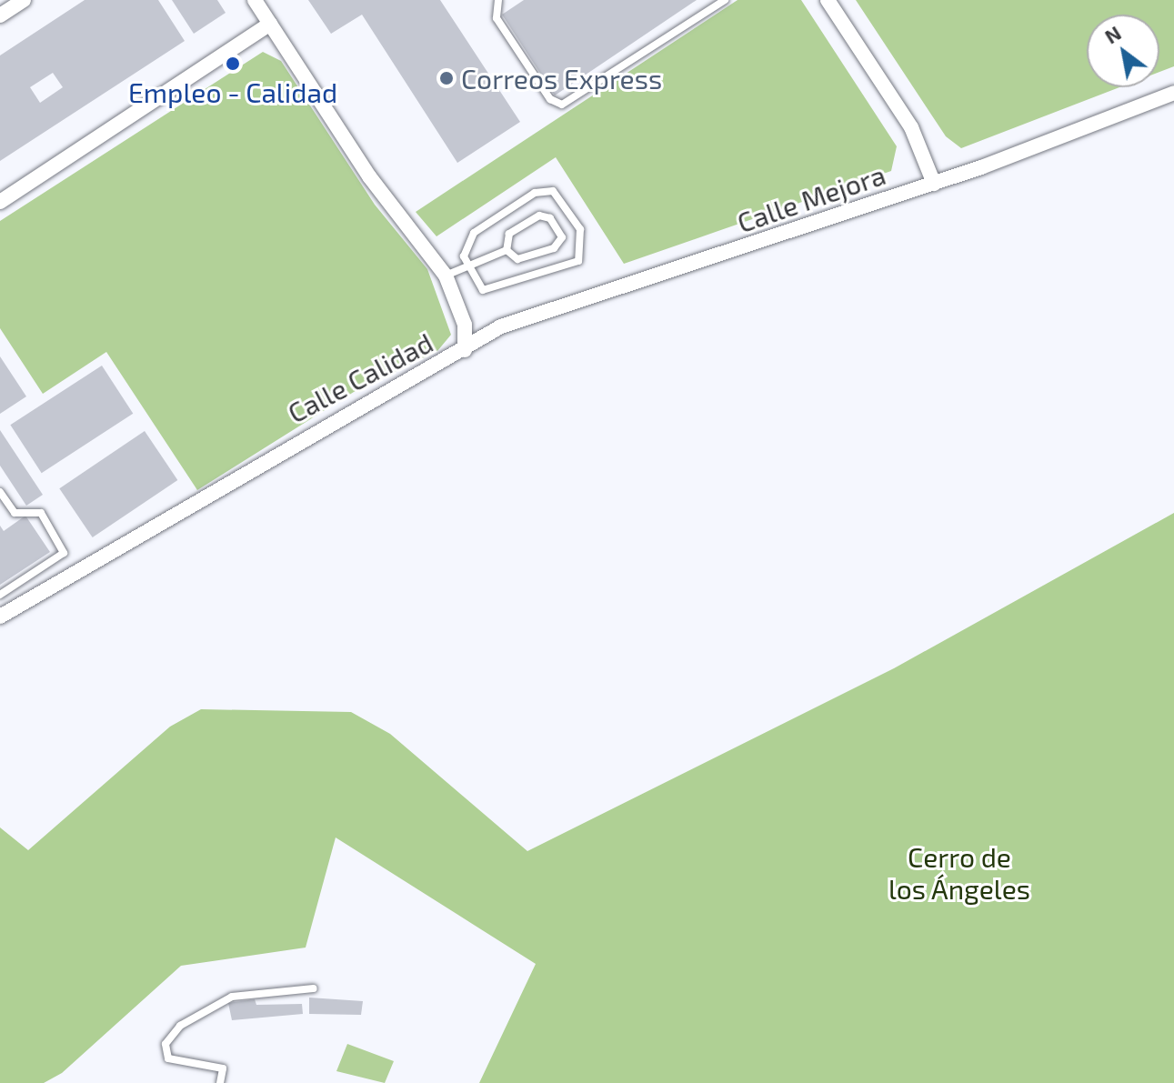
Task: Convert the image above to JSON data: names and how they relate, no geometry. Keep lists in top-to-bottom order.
{
  "streets": {
    "street": ["Calle Mejora", "Calle Calidad"]
  },
  "crossings": [
    ["Calle Mejora", "Calle Calidad"]
  ],
  "parks": ["Cerro de los Ángeles"],
  "places": ["Empleo - Calidad", "Correos Express"],
  "north": "top left"
}
